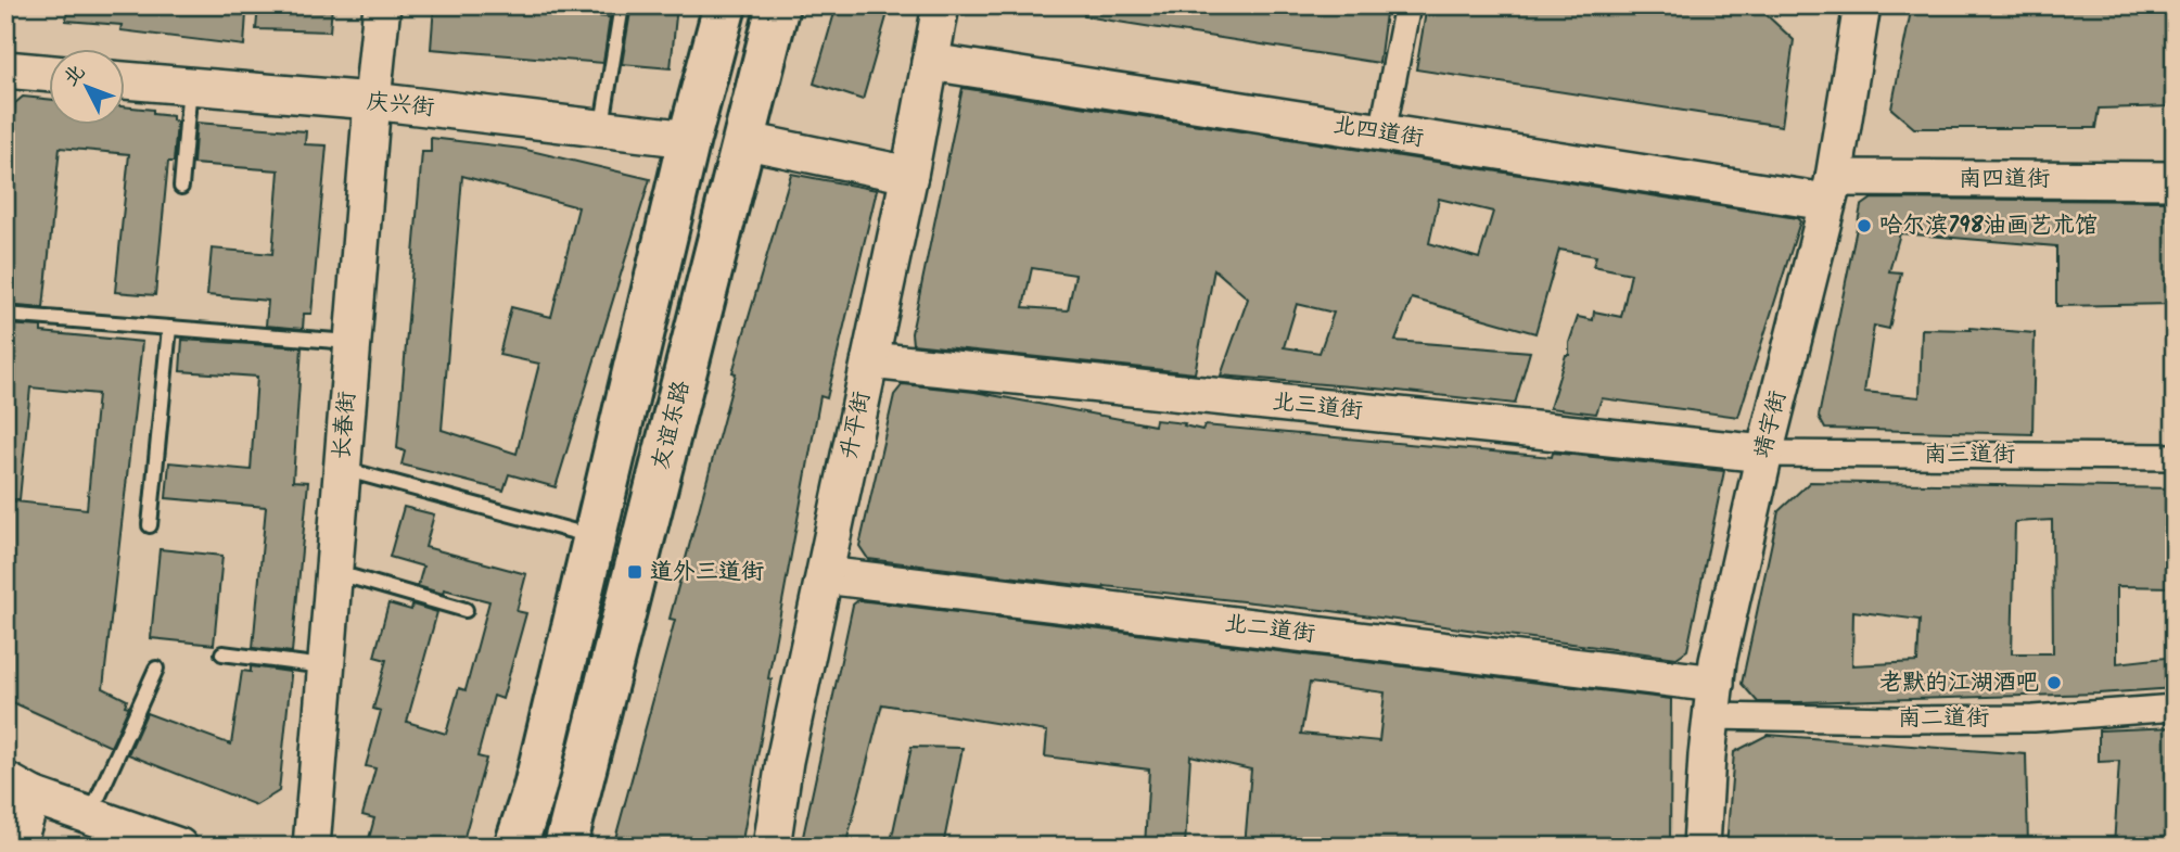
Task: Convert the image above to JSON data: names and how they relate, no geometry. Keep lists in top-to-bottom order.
{
  "streets": {
    "highway": ["友谊东路"],
    "street": [
      "庆兴街",
      "北四道街",
      "南四道街",
      "北三道街",
      "靖宇街",
      "长春街",
      "升平街",
      "南三道街",
      "北二道街",
      "南二道街"
    ]
  },
  "crossings": [
    ["庆兴街", "长春街"],
    ["北四道街", "南四道街"],
    ["北四道街", "靖宇街"],
    ["北四道街", "升平街"],
    ["南四道街", "靖宇街"],
    ["北三道街", "靖宇街"],
    ["北三道街", "升平街"],
    ["北三道街", "南三道街"],
    ["靖宇街", "南三道街"],
    ["靖宇街", "北二道街"],
    ["靖宇街", "南二道街"],
    ["升平街", "北二道街"],
    ["北二道街", "南二道街"]
  ],
  "places": {
    "other": ["哈尔滨798油画艺术馆", "老默的江湖酒吧"],
    "transit": ["道外三道街"]
  },
  "north": "top left"
}
